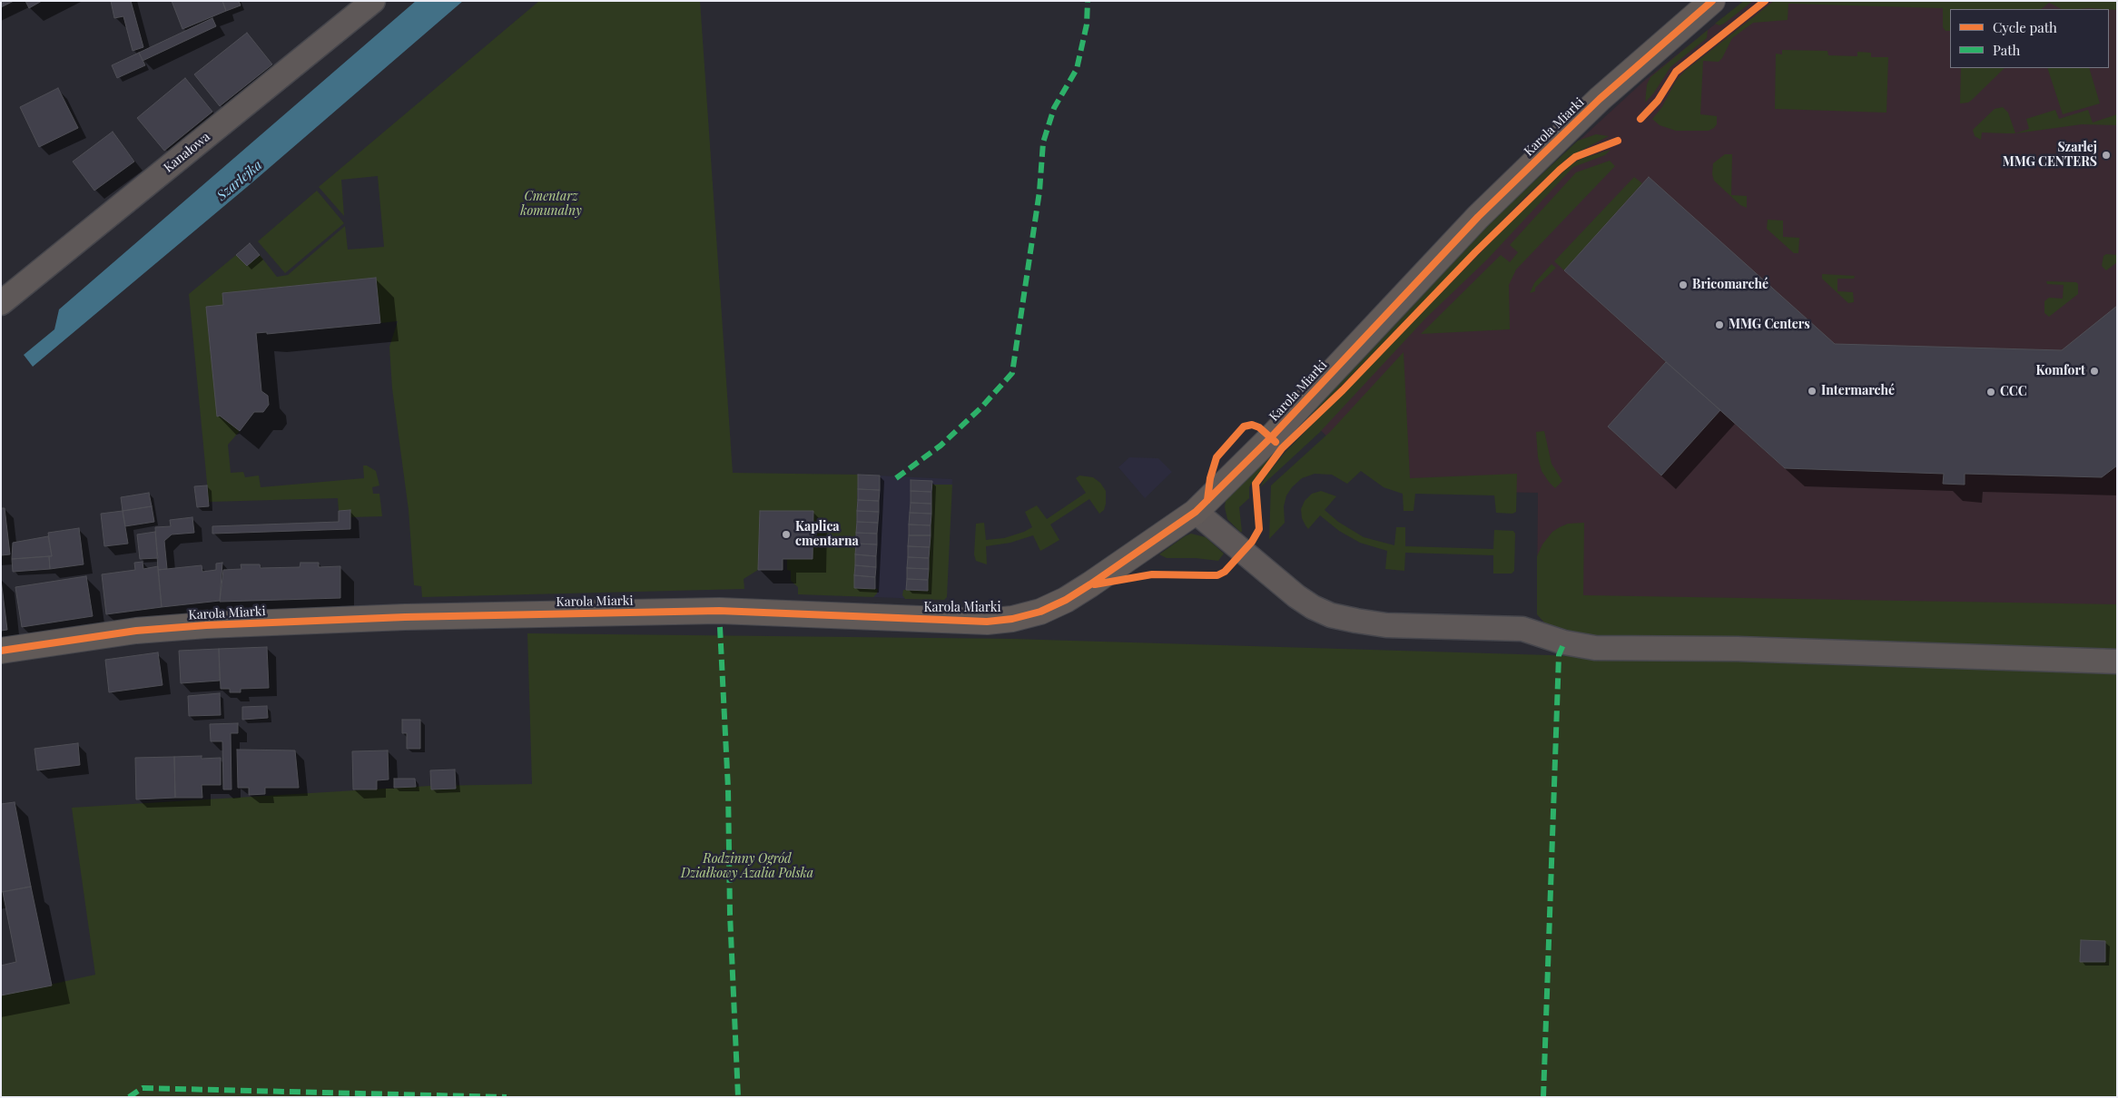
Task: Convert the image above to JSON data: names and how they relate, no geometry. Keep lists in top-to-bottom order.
{
  "streets": {
    "street": ["Karola Miarki", "Kanałowa"]
  },
  "water": ["Szarlejka"],
  "parks": ["Cmentarz komunalny", "Rodzinny Ogród Działkowy Azalia Polska"],
  "places": [
    "Szarlej MMG CENTERS",
    "Bricomarché",
    "MMG Centers",
    "Komfort",
    "Intermarché",
    "CCC",
    "Kaplica cmentarna"
  ],
  "legend": ["Cycle path", "Path"]
}
